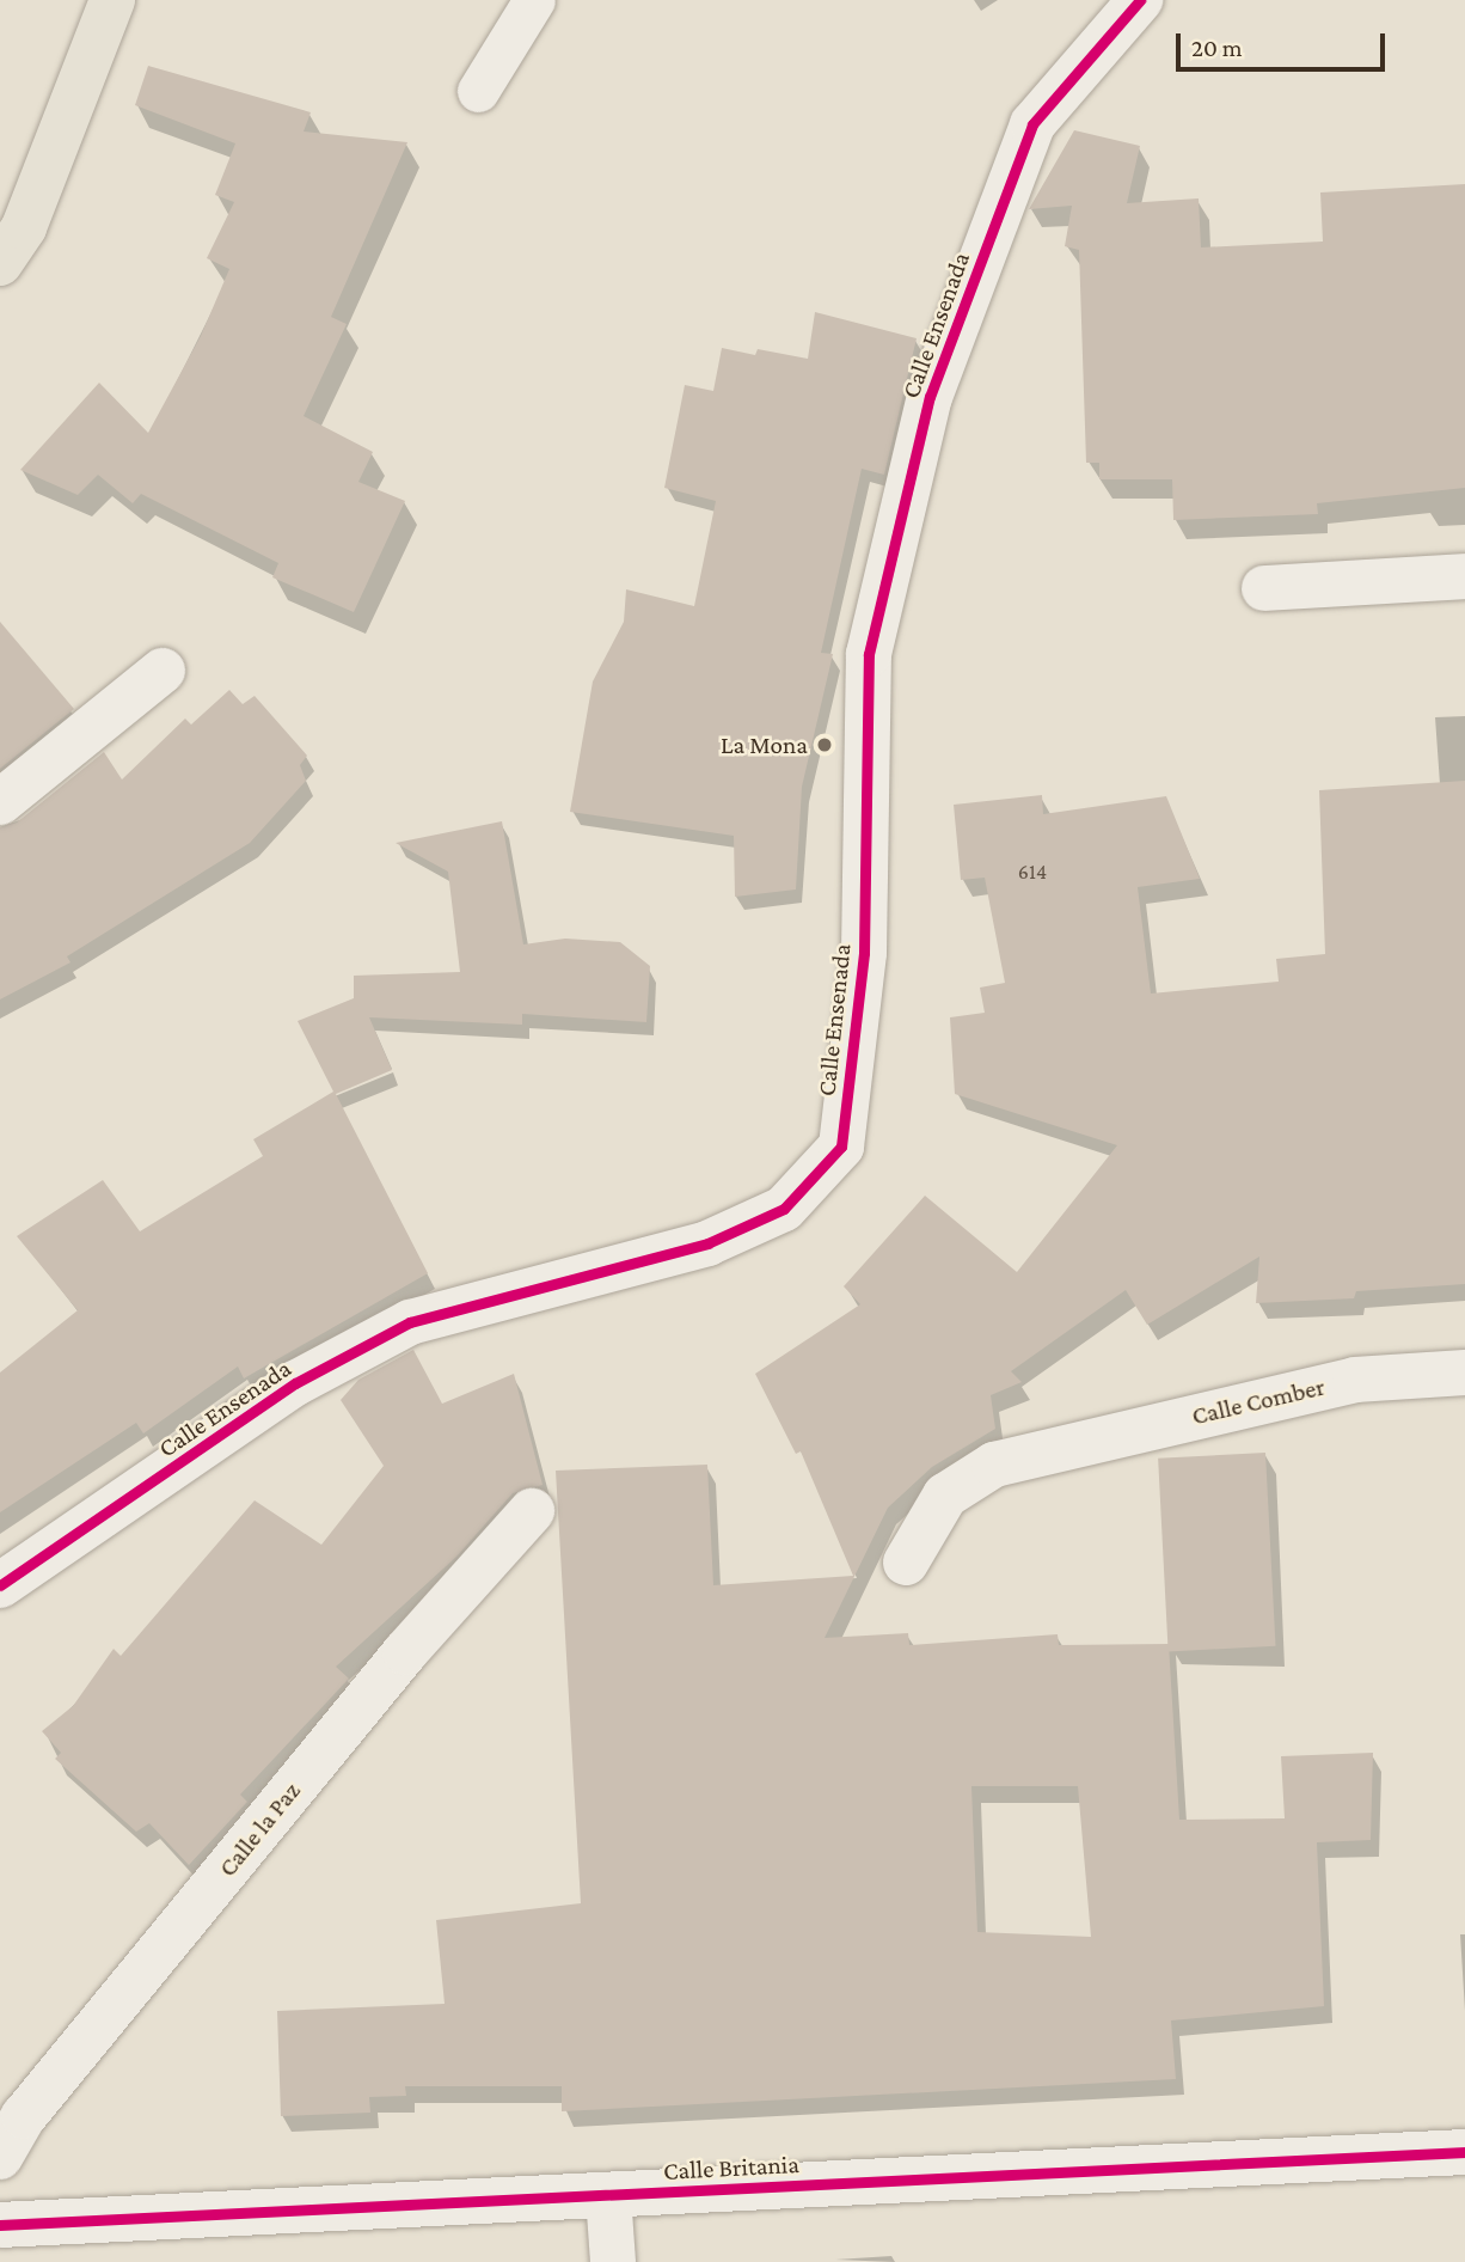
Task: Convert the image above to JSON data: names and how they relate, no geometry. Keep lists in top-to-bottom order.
{
  "streets": {
    "street": [
      "Calle Ensenada",
      "Calle Comber",
      "Calle la Paz",
      "Calle Britania"
    ]
  },
  "places": ["La Mona"],
  "house_numbers": ["614"],
  "scale_bar": "20 m"
}
